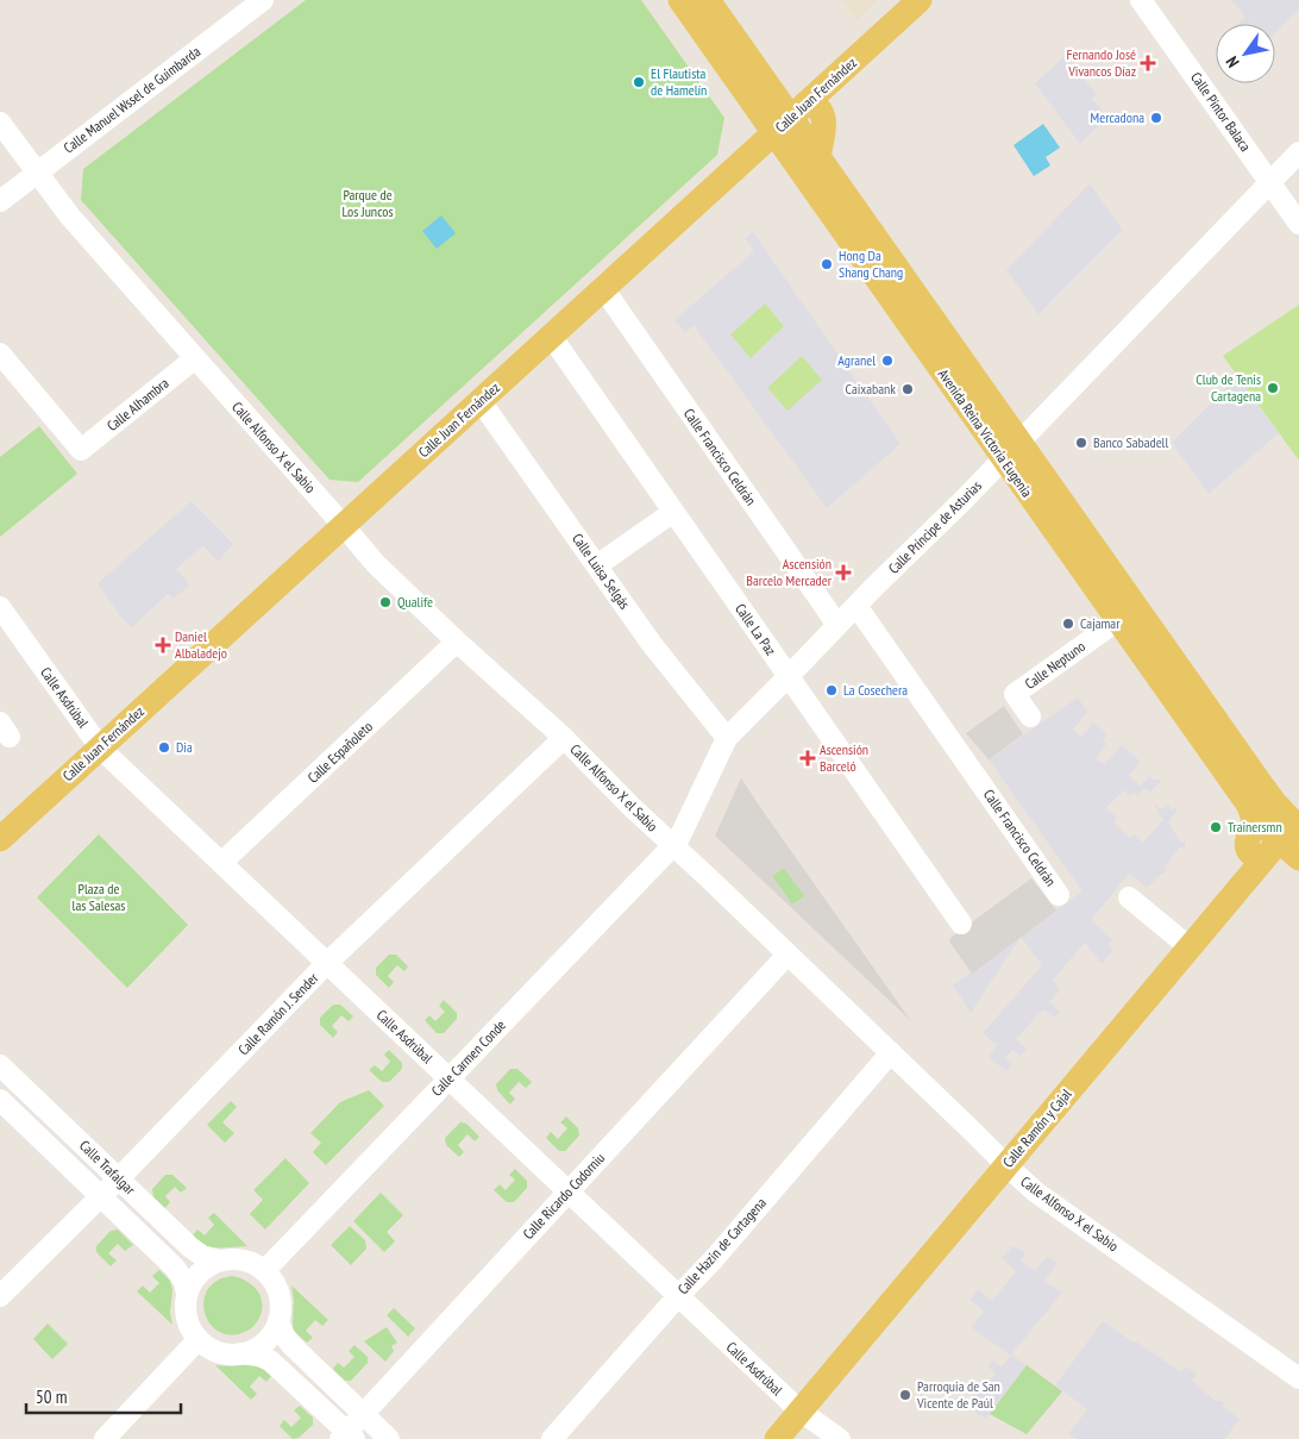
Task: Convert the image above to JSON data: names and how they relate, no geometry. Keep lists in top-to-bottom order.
{
  "streets": {
    "main road": ["Calle Juan Fernández", "Avenida Reina Victoria Eugenia", "Calle Ramón y Cajal"],
    "street": [
      "Calle Manuel Wssel de Guimbarda",
      "Calle Pintor Balaca",
      "Calle Alhambra",
      "Calle Alfonso X el Sabio",
      "Calle Francisco Celdrán",
      "Calle Príncipe de Asturias",
      "Calle Luisa Selgás",
      "Calle La Paz",
      "Calle Neptuno",
      "Calle Asdrúbal",
      "Calle Españoleto",
      "Calle Ramón J. Sender",
      "Calle Carmen Conde",
      "Calle Trafalgar",
      "Calle Ricardo Codorniu",
      "Calle Hazin de Cartagena"
    ]
  },
  "crossings": [
    ["Calle Juan Fernández", "Avenida Reina Victoria Eugenia"],
    ["Calle Juan Fernández", "Calle Alfonso X el Sabio"],
    ["Calle Juan Fernández", "Calle Francisco Celdrán"],
    ["Calle Juan Fernández", "Calle Luisa Selgás"],
    ["Calle Juan Fernández", "Calle La Paz"],
    ["Calle Juan Fernández", "Calle Asdrúbal"],
    ["Calle Manuel Wssel de Guimbarda", "Calle Alfonso X el Sabio"],
    ["Calle Pintor Balaca", "Calle Príncipe de Asturias"],
    ["Calle Alhambra", "Calle Alfonso X el Sabio"],
    ["Avenida Reina Victoria Eugenia", "Calle Príncipe de Asturias"],
    ["Avenida Reina Victoria Eugenia", "Calle Neptuno"],
    ["Avenida Reina Victoria Eugenia", "Calle Ramón y Cajal"],
    ["Calle Alfonso X el Sabio", "Calle Príncipe de Asturias"],
    ["Calle Alfonso X el Sabio", "Calle Españoleto"],
    ["Calle Alfonso X el Sabio", "Calle Ramón J. Sender"],
    ["Calle Alfonso X el Sabio", "Calle Carmen Conde"],
    ["Calle Alfonso X el Sabio", "Calle Ramón y Cajal"],
    ["Calle Alfonso X el Sabio", "Calle Ricardo Codorniu"],
    ["Calle Alfonso X el Sabio", "Calle Hazin de Cartagena"],
    ["Calle Francisco Celdrán", "Calle Príncipe de Asturias"],
    ["Calle Príncipe de Asturias", "Calle Luisa Selgás"],
    ["Calle Príncipe de Asturias", "Calle La Paz"],
    ["Calle Príncipe de Asturias", "Calle Carmen Conde"],
    ["Calle Asdrúbal", "Calle Españoleto"],
    ["Calle Asdrúbal", "Calle Ramón J. Sender"],
    ["Calle Asdrúbal", "Calle Carmen Conde"],
    ["Calle Asdrúbal", "Calle Ramón y Cajal"],
    ["Calle Asdrúbal", "Calle Ricardo Codorniu"],
    ["Calle Asdrúbal", "Calle Hazin de Cartagena"],
    ["Calle Ramón J. Sender", "Calle Trafalgar"],
    ["Calle Carmen Conde", "Calle Trafalgar"]
  ],
  "parks": ["Parque de Los Juncos", "Plaza de las Salesas"],
  "places": {
    "health": [
      "Fernando José Vivancos Díaz",
      "Ascensión Barcelo Mercader",
      "Daniel Albaladejo",
      "Ascensión Barceló"
    ],
    "other": [
      "El Flautista de Hamelín",
      "Mercadona",
      "Hong Da Shang Chang",
      "Agranel",
      "Club de Tenis Cartagena",
      "Caixabank",
      "Banco Sabadell",
      "Qualife",
      "Cajamar",
      "La Cosechera",
      "Dia",
      "Trainersmn",
      "Parroquia de San Vicente de Paúl"
    ]
  },
  "scale_bar": "50 m",
  "north": "bottom left"
}
